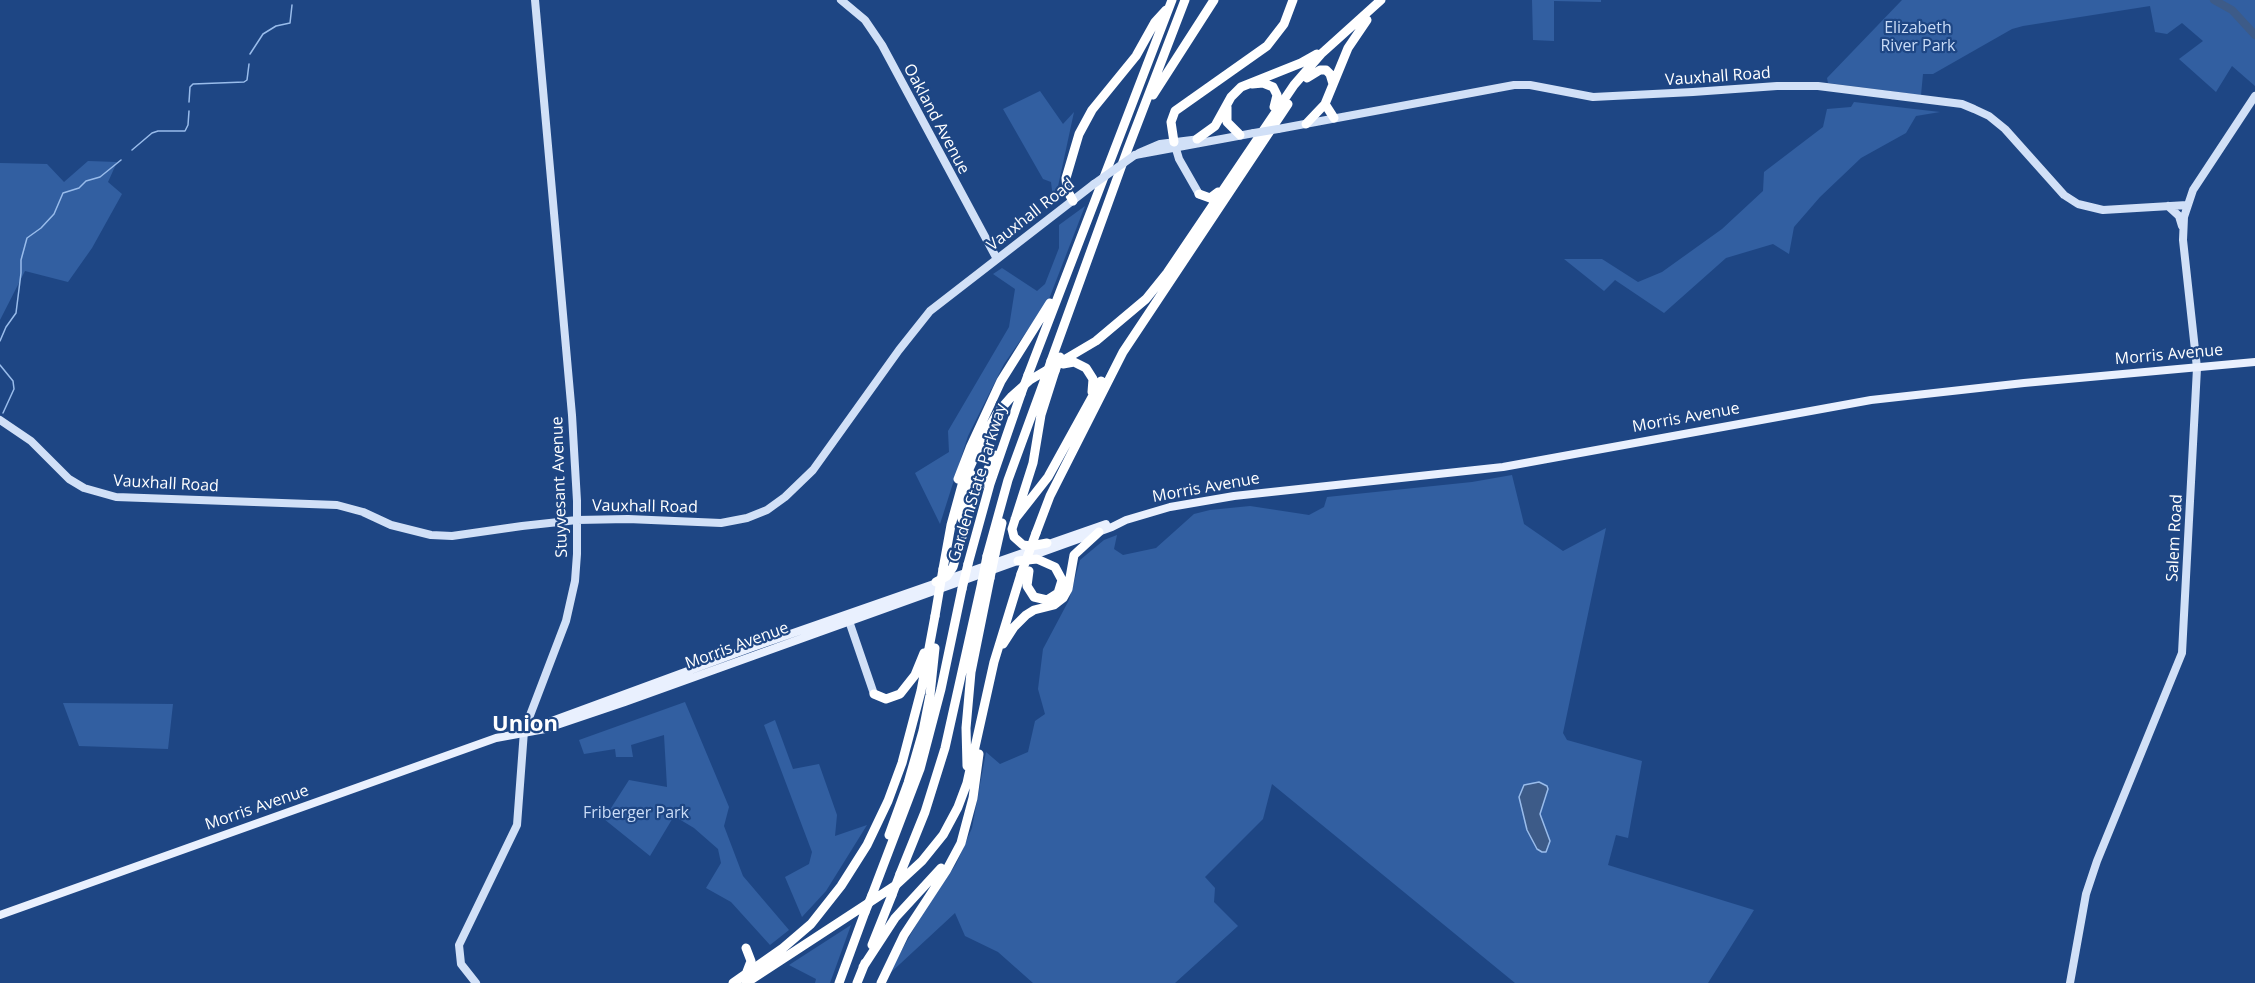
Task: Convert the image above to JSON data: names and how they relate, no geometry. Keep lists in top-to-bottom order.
{
  "streets": {
    "highway": ["Garden State Parkway"],
    "main road": ["Morris Avenue"],
    "street": [
      "Vauxhall Road",
      "Oakland Avenue",
      "Stuyvesant Avenue",
      "Salem Road"
    ]
  },
  "crossings": [
    ["Vauxhall Road", "Oakland Avenue"],
    ["Vauxhall Road", "Stuyvesant Avenue"],
    ["Vauxhall Road", "Salem Road"],
    ["Morris Avenue", "Stuyvesant Avenue"],
    ["Morris Avenue", "Salem Road"]
  ],
  "districts": ["Union"],
  "parks": ["Elizabeth River Park", "Friberger Park"]
}
